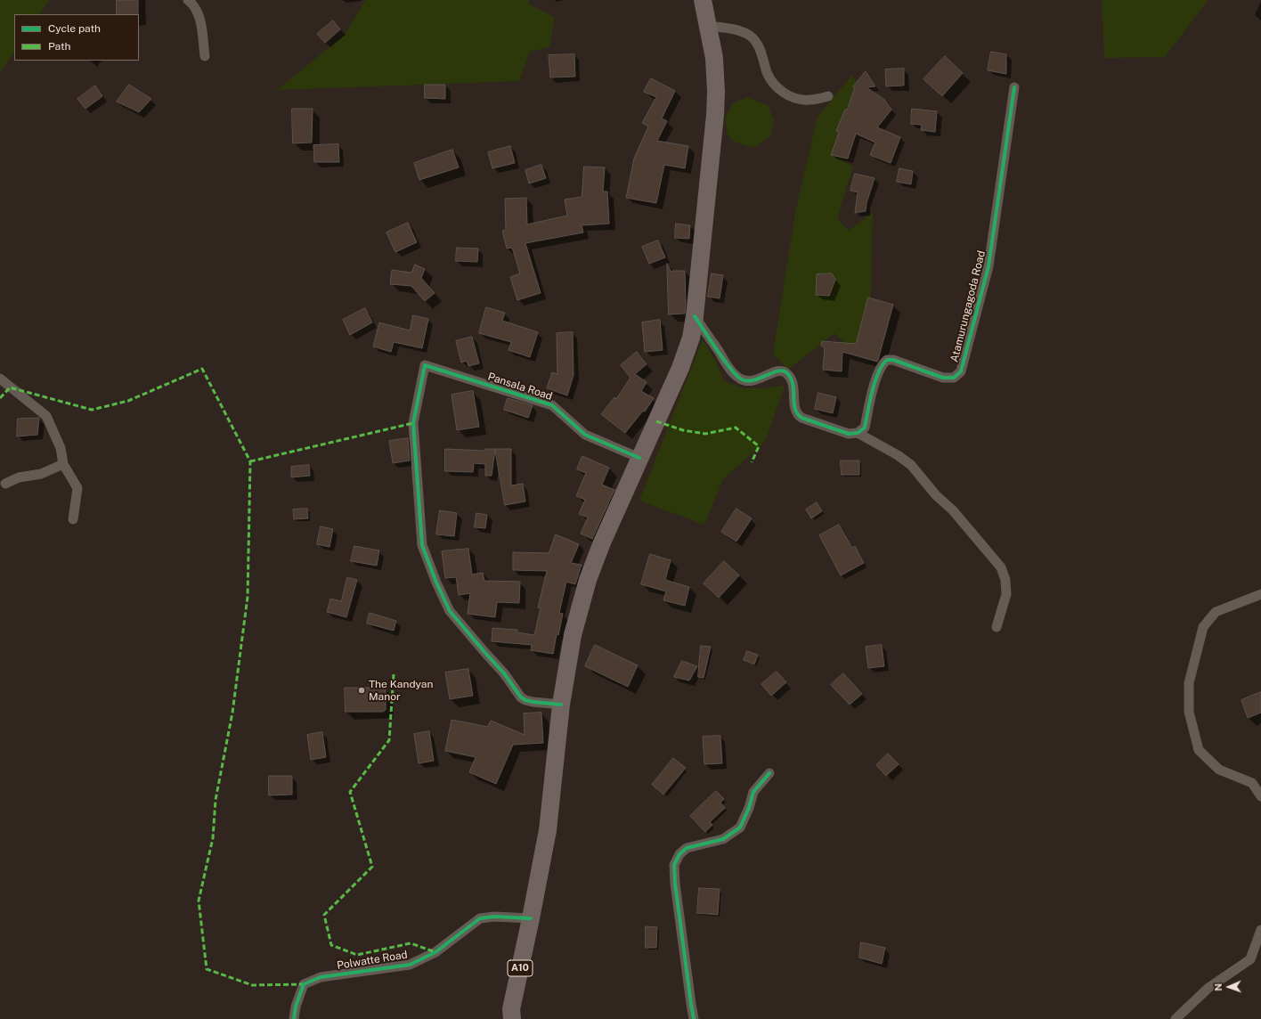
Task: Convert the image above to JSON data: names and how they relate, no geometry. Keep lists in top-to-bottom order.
{
  "streets": {
    "highway": ["A10"],
    "street": ["Atamurungagoda Road", "Pansala Road", "Polwatte Road"]
  },
  "crossings": [
    ["Pansala Road", "A10"],
    ["Polwatte Road", "A10"]
  ],
  "places": ["The Kandyan Manor"],
  "legend": ["Cycle path", "Path"],
  "north": "left"
}
